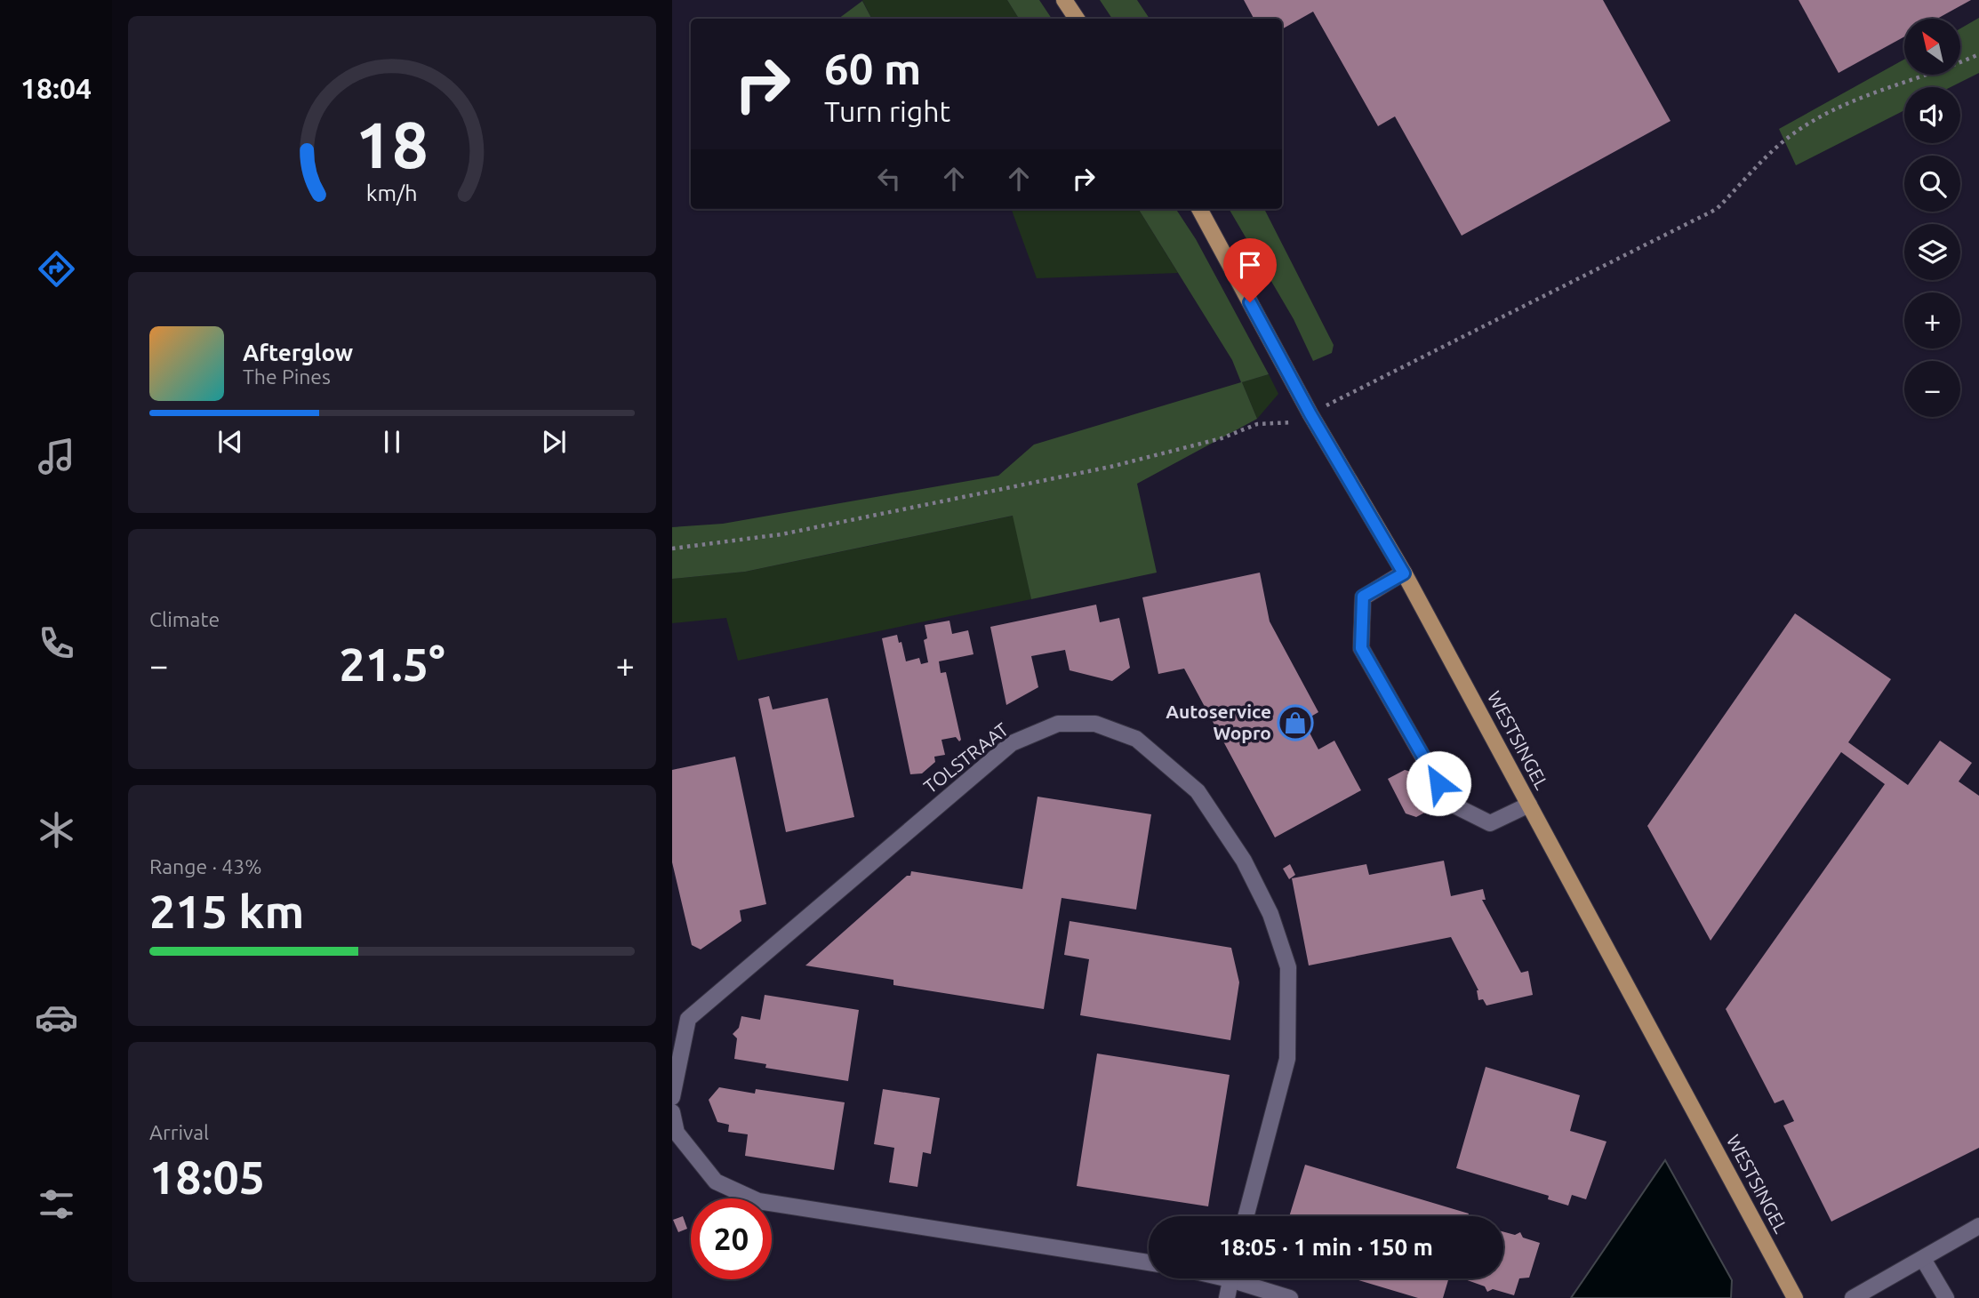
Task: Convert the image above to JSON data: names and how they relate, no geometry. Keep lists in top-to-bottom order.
{
  "streets": {
    "main road": ["WESTSINGEL"],
    "street": ["TOLSTRAAT"]
  },
  "places": {
    "shop": ["Autoservice Wopro"]
  },
  "north": "top left",
  "page": {
    "tabs": "18:04",
    "map_buttons": ["+", "−"],
    "turn": ["60 m", "Turn right"],
    "song": ["Afterglow", "The Pines"],
    "tile": [
      "Climate",
      ["Range · 43%", "215 km"],
      ["Arrival", "18:05"]
    ],
    "heat": ["−", "21.5°", "+"],
    "limit": "20",
    "trip": "18:05 · 1 min · 150 m",
    "gauge": ["18", "km/h"]
  }
}
